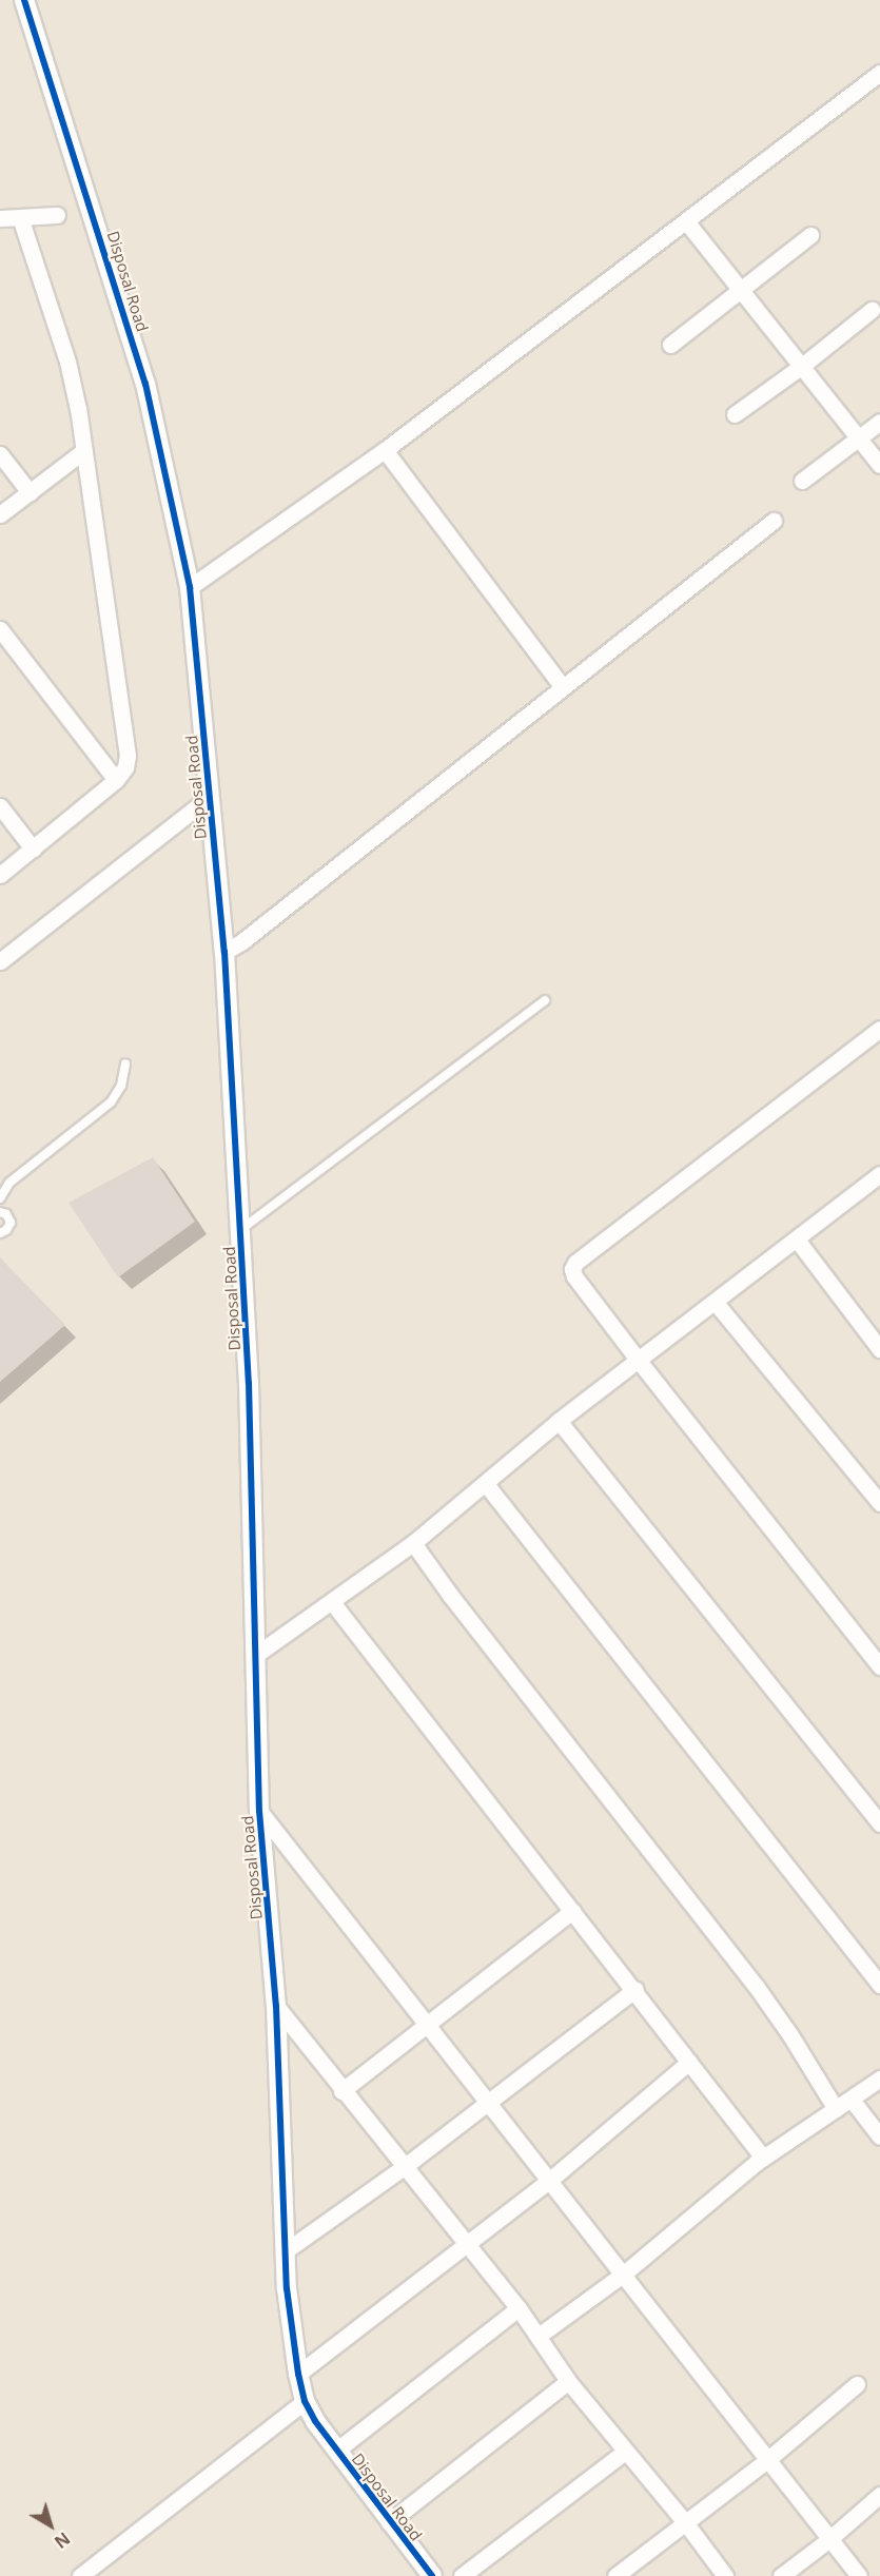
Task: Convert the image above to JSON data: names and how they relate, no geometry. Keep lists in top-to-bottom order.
{
  "streets": {
    "street": ["Disposal Road"]
  },
  "north": "bottom right"
}
